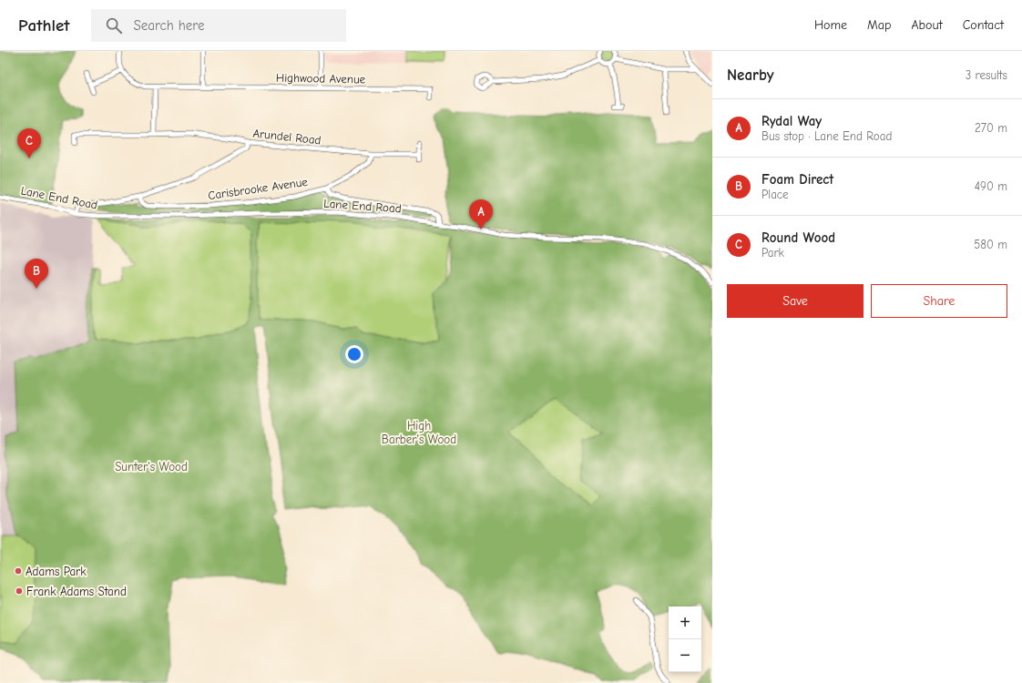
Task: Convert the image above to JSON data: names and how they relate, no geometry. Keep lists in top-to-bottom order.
{
  "streets": {
    "street": [
      "Highwood Avenue",
      "Arundel Road",
      "Carisbrooke Avenue",
      "Lane End Road"
    ]
  },
  "crossings": [
    ["Arundel Road", "Carisbrooke Avenue"]
  ],
  "parks": ["High Barber's Wood", "Sunter's Wood"],
  "places": ["Adams Park", "Frank Adams Stand"],
  "page": {
    "header": "Pathlet",
    "search": "Search here",
    "nav": [
      "Home",
      "Map",
      "About",
      "Contact"
    ],
    "heading": ["Nearby", "3 results"],
    "list": [
      {
        "mark": "A",
        "name": "Rydal Way",
        "note": "Bus stop · Lane End Road",
        "value": "270 m"
      },
      {
        "mark": "B",
        "name": "Foam Direct",
        "note": "Place",
        "value": "490 m"
      },
      {
        "mark": "C",
        "name": "Round Wood",
        "note": "Park",
        "value": "580 m"
      }
    ],
    "pins": ["C", "A", "B"],
    "buttons": ["Save", "Share"],
    "map_buttons": ["+", "−"]
  }
}
